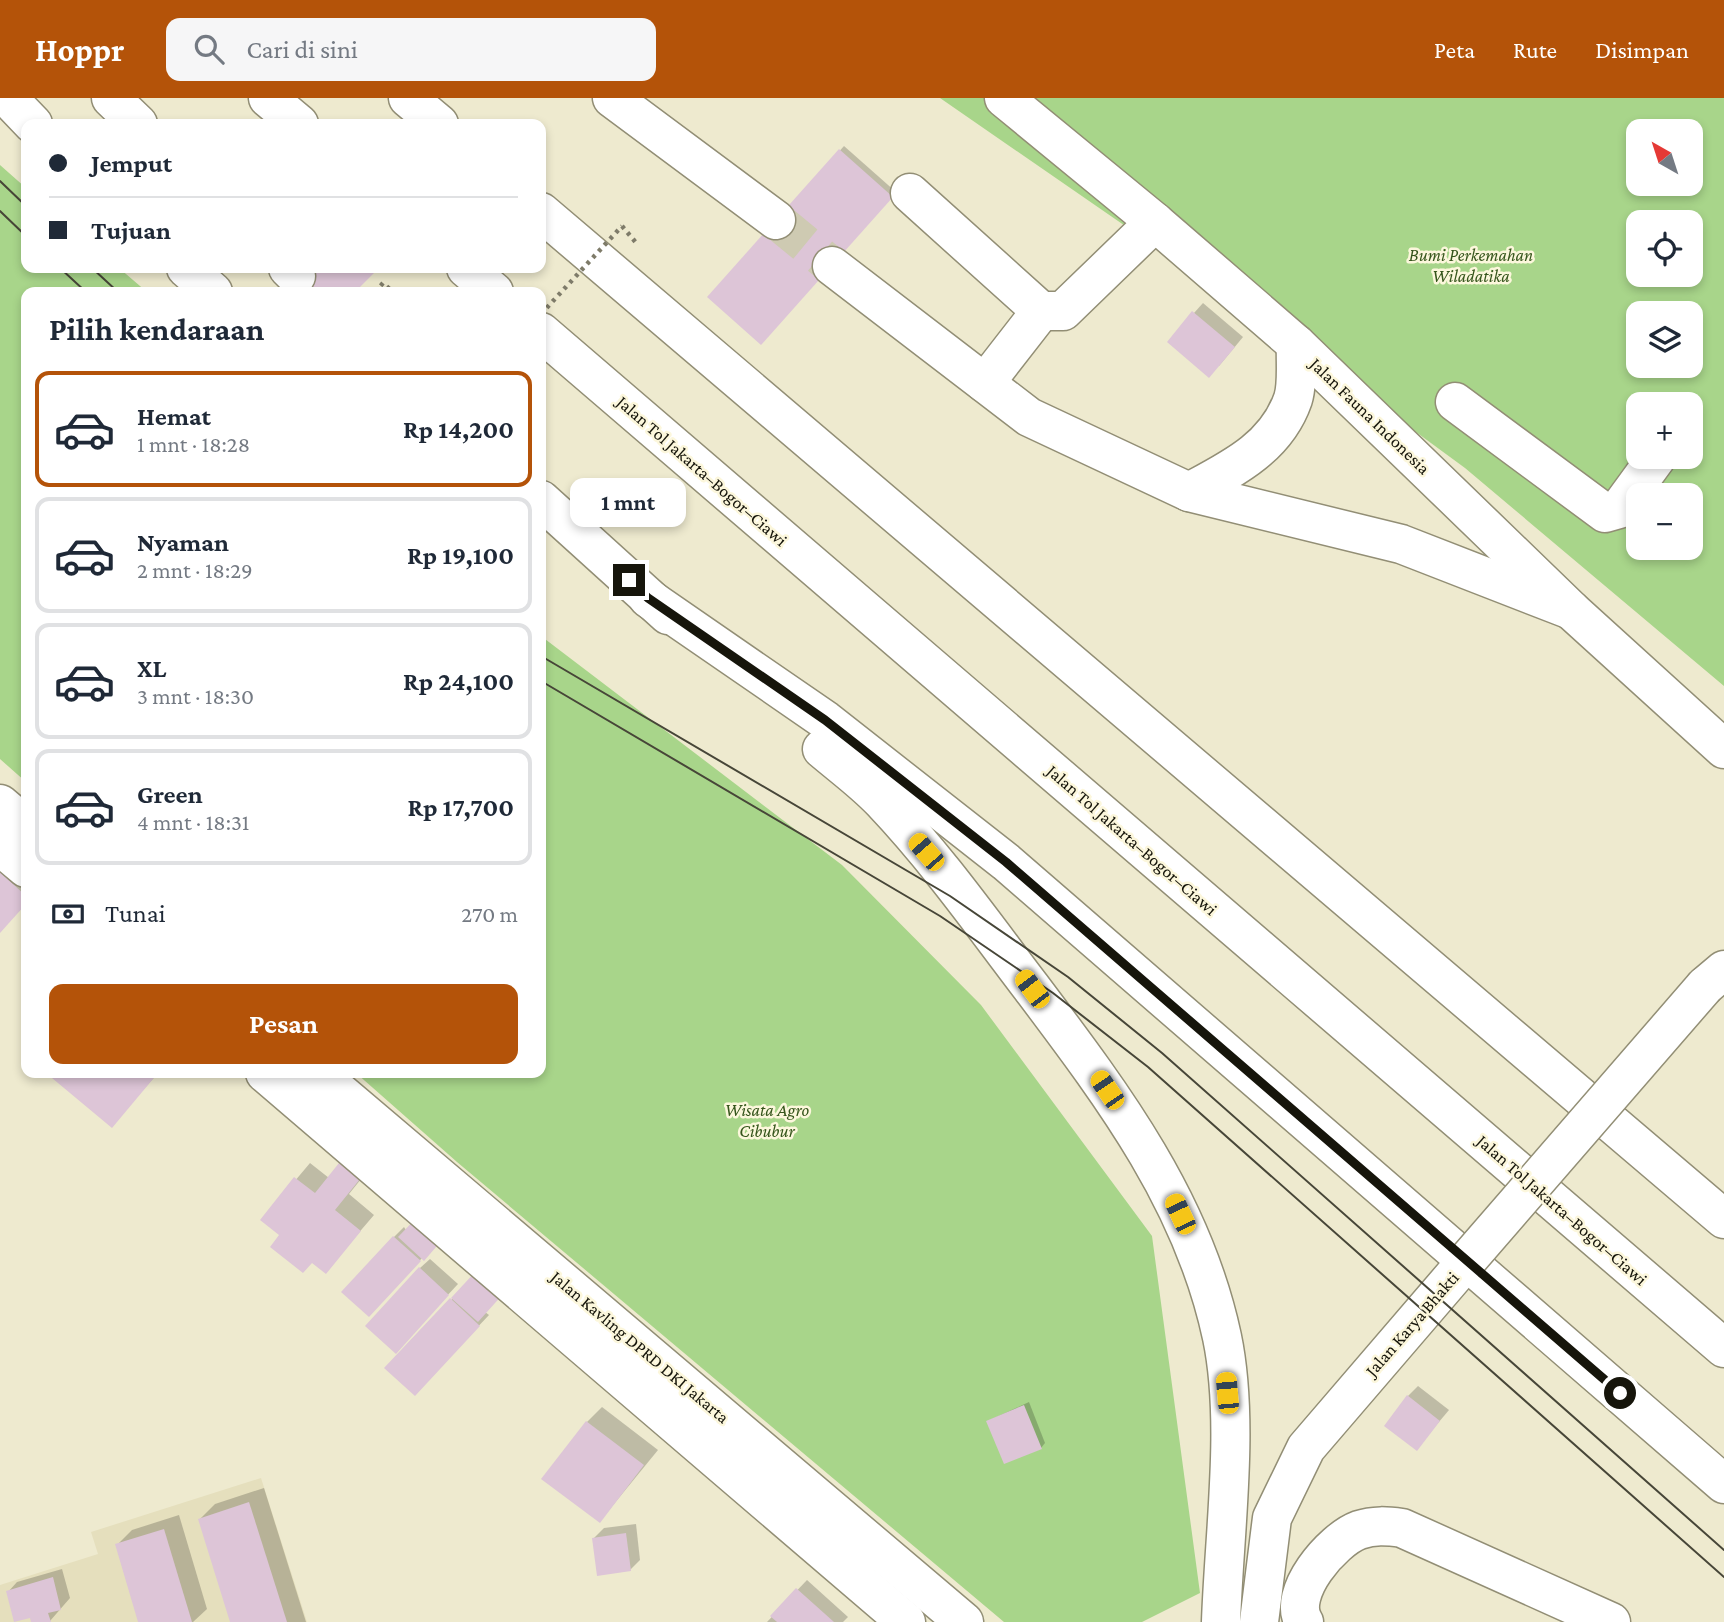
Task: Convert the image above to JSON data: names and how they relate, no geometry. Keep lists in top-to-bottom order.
{
  "streets": {
    "main road": [
      "Jalan Fauna Indonesia",
      "Jalan Tol Jakarta–Bogor–Ciawi",
      "Jalan Karya Bhakti",
      "Jalan Kavling DPRD DKI Jakarta"
    ]
  },
  "parks": ["Bumi Perkemahan Wiladatika", "Wisata Agro Cibubur"],
  "north": "top left",
  "page": {
    "header": "Hoppr",
    "search": "Cari di sini",
    "nav": ["Peta", "Rute", "Disimpan"],
    "map_buttons": ["+", "−"],
    "banner": ["Jemput", "Tujuan"],
    "heading": "Pilih kendaraan",
    "list": [
      {
        "name": "Hemat",
        "note": "1 mnt · 18:28",
        "value": "Rp 14,200"
      },
      {
        "name": "Nyaman",
        "note": "2 mnt · 18:29",
        "value": "Rp 19,100"
      },
      {
        "name": "XL",
        "note": "3 mnt · 18:30",
        "value": "Rp 24,100"
      },
      {
        "name": "Green",
        "note": "4 mnt · 18:31",
        "value": "Rp 17,700"
      }
    ],
    "bubble": "1 mnt",
    "pay": ["Tunai", "270 m"],
    "buttons": "Pesan"
  }
}
